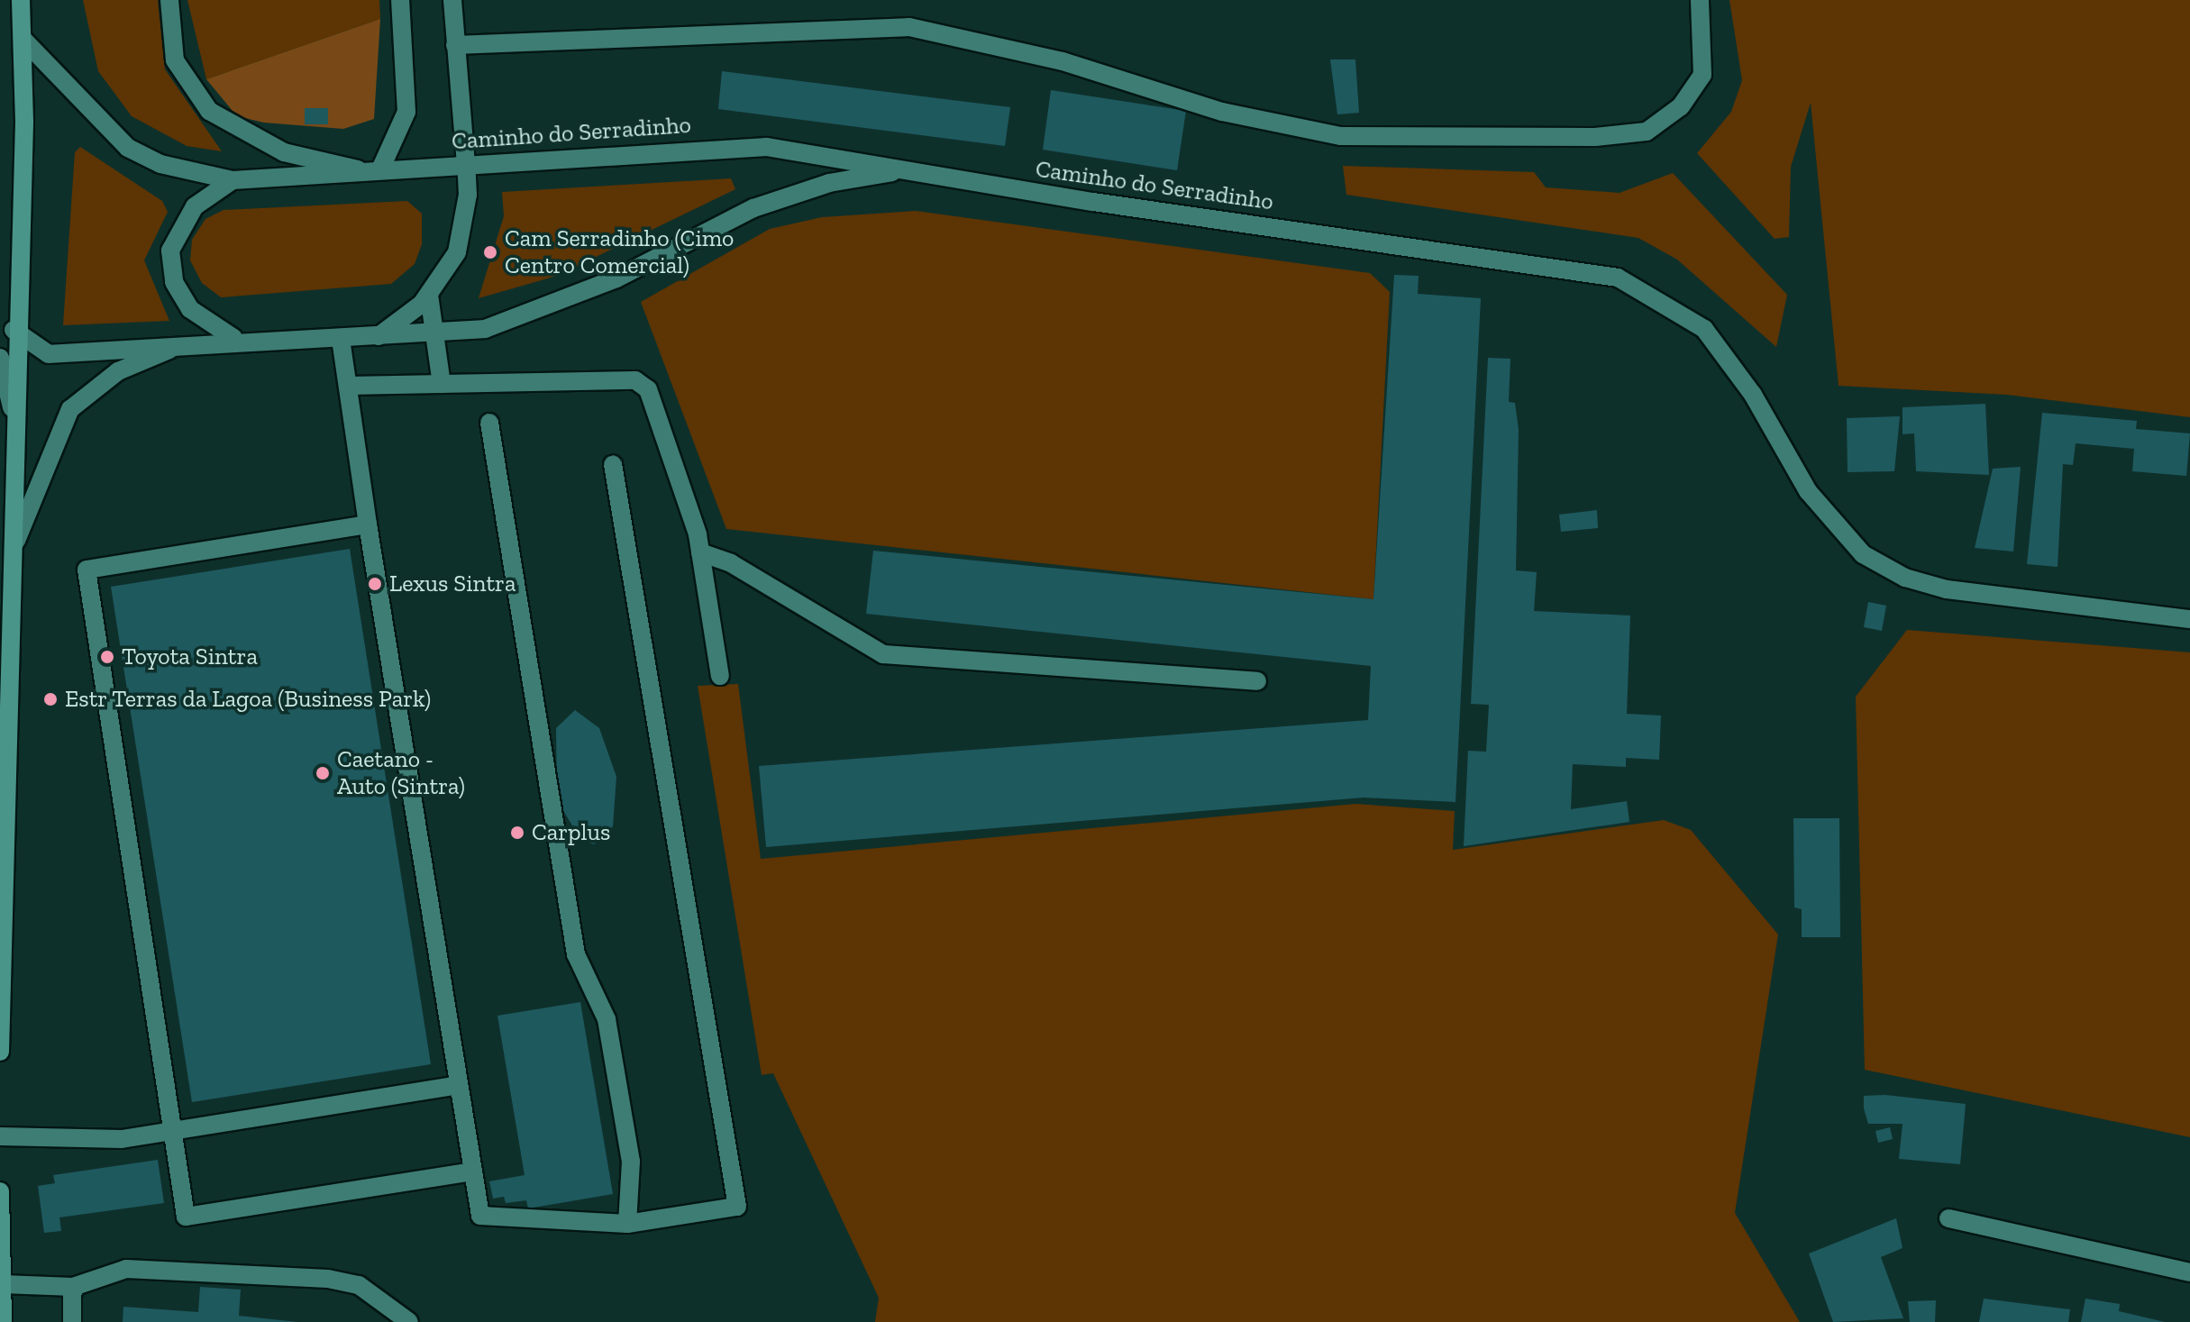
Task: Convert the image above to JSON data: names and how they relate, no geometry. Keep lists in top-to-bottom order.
{
  "streets": {
    "street": ["Caminho do Serradinho"]
  },
  "places": [
    "Cam Serradinho (Cimo Centro Comercial)",
    "Lexus Sintra",
    "Toyota Sintra",
    "Estr Terras da Lagoa (Business Park)",
    "Caetano - Auto (Sintra)",
    "Carplus"
  ]
}
